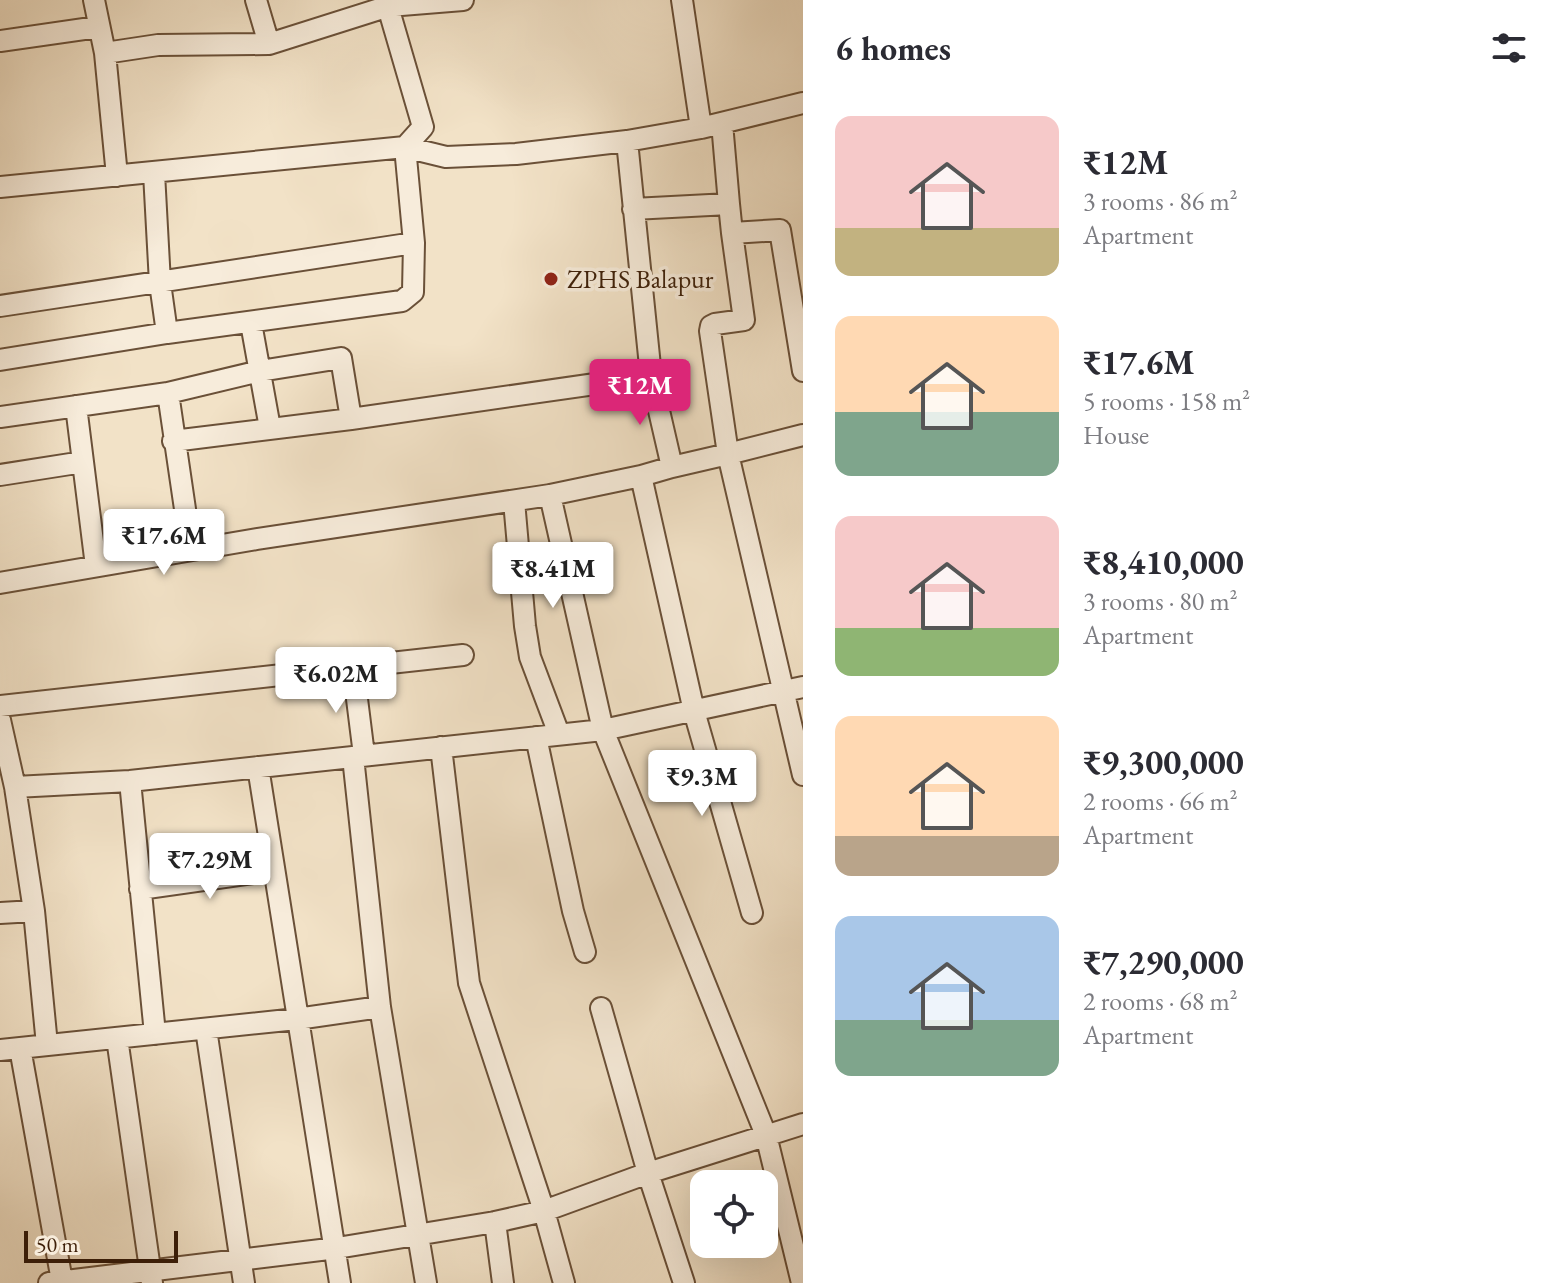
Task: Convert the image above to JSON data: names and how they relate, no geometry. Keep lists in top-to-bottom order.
{
  "places": ["ZPHS Balapur"],
  "scale_bar": "50 m",
  "page": {
    "heading": "6 homes",
    "list": [
      {
        "name": "₹12M",
        "note": "3 rooms · 86 m² · Apartment"
      },
      {
        "name": "₹17.6M",
        "note": "5 rooms · 158 m² · House"
      },
      {
        "name": "₹8,410,000",
        "note": "3 rooms · 80 m² · Apartment"
      },
      {
        "name": "₹9,300,000",
        "note": "2 rooms · 66 m² · Apartment"
      },
      {
        "name": "₹7,290,000",
        "note": "2 rooms · 68 m² · Apartment"
      }
    ],
    "price": [
      "₹12M",
      "₹17.6M",
      "₹8.41M",
      "₹6.02M",
      "₹9.3M",
      "₹7.29M"
    ],
    "scale": "50 m"
  }
}
